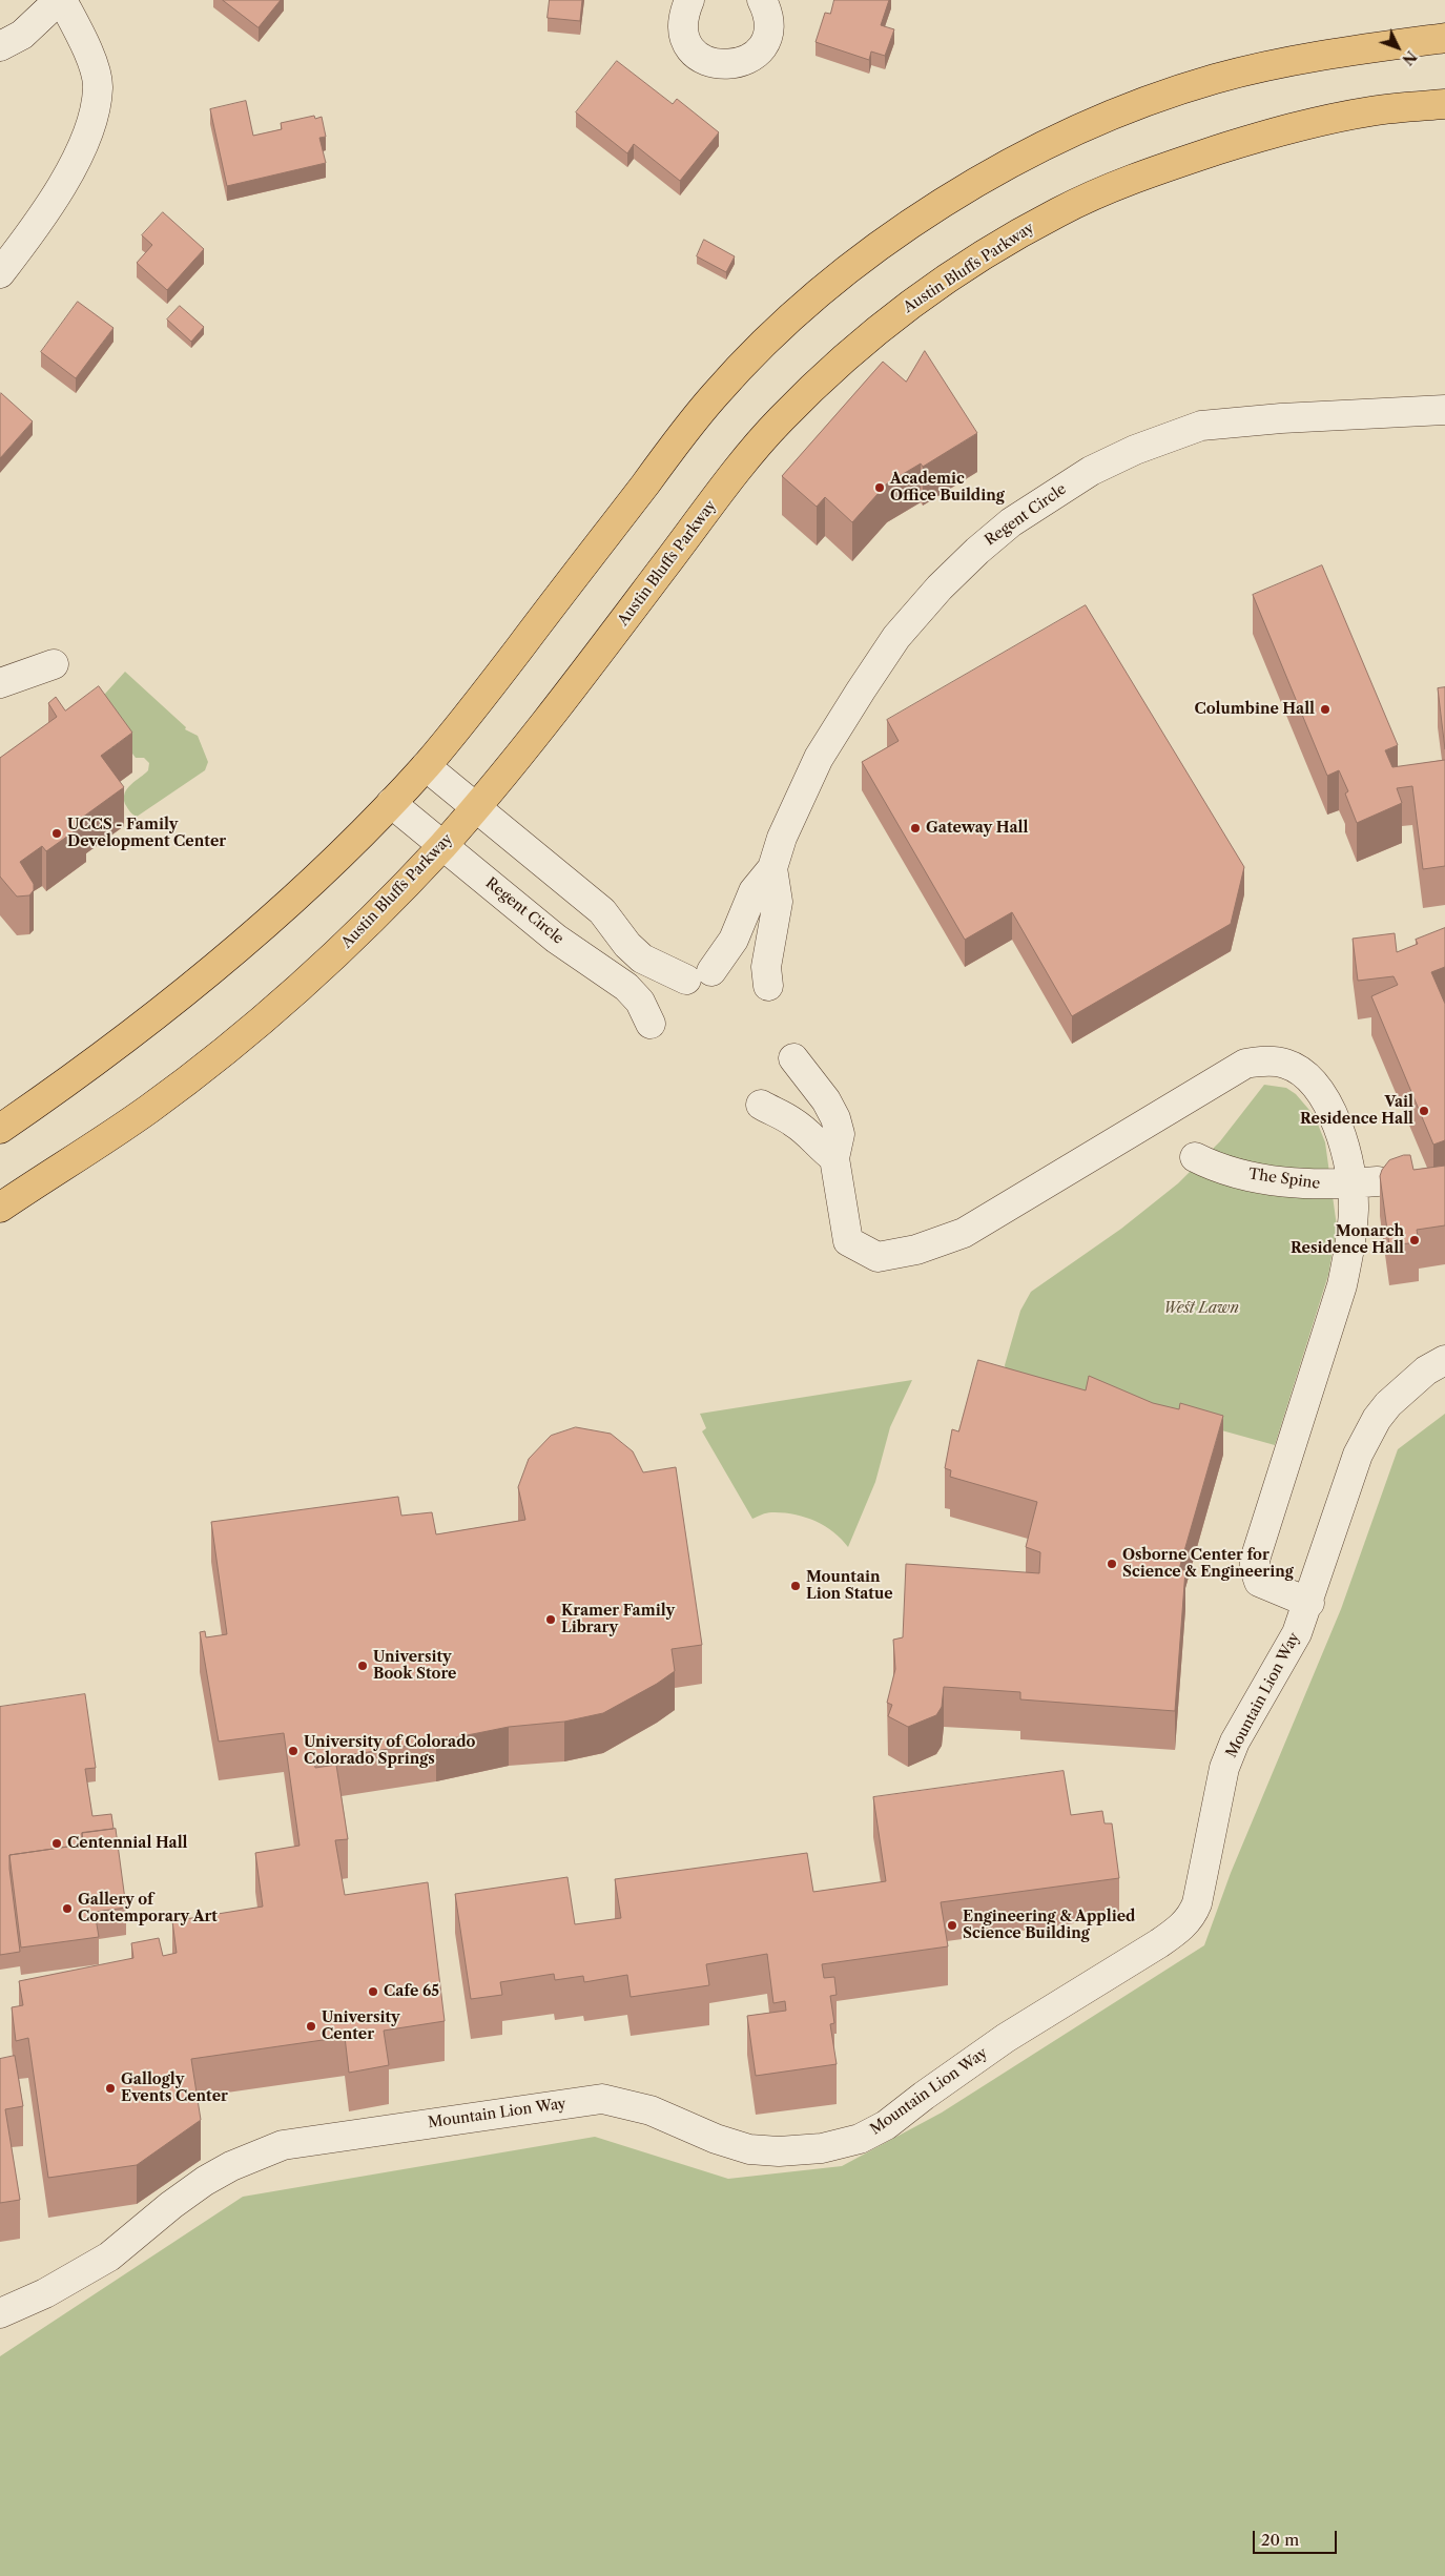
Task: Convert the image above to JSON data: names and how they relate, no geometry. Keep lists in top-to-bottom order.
{
  "streets": {
    "main road": ["Austin Bluffs Parkway"],
    "street": ["Regent Circle", "The Spine", "Mountain Lion Way"]
  },
  "crossings": [
    ["Austin Bluffs Parkway", "Regent Circle"]
  ],
  "parks": ["West Lawn"],
  "places": [
    "Academic Office Building",
    "Columbine Hall",
    "Gateway Hall",
    "UCCS - Family Development Center",
    "Vail Residence Hall",
    "Monarch Residence Hall",
    "Osborne Center for Science & Engineering",
    "Mountain Lion Statue",
    "Kramer Family Library",
    "University Book Store",
    "University of Colorado Colorado Springs",
    "Centennial Hall",
    "Gallery of Contemporary Art",
    "Engineering & Applied Science Building",
    "Cafe 65",
    "University Center",
    "Gallogly Events Center"
  ],
  "scale_bar": "20 m",
  "north": "bottom right"
}
